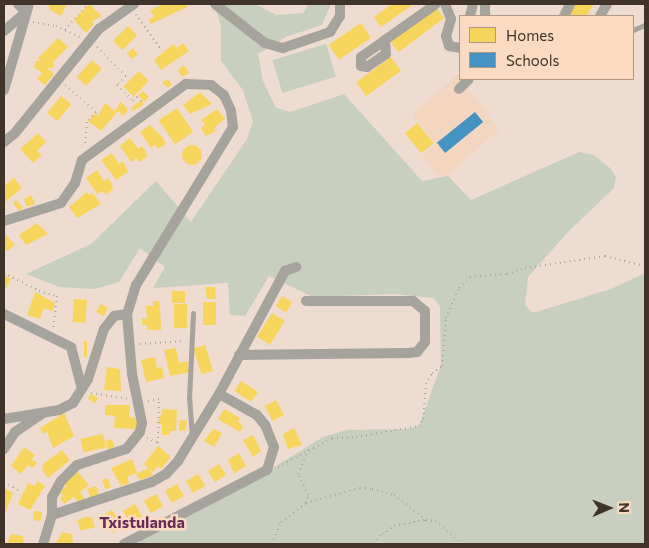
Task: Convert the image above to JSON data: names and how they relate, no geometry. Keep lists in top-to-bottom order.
{
  "districts": ["Txistulanda"],
  "legend": ["Homes", "Schools"],
  "north": "right"
}
